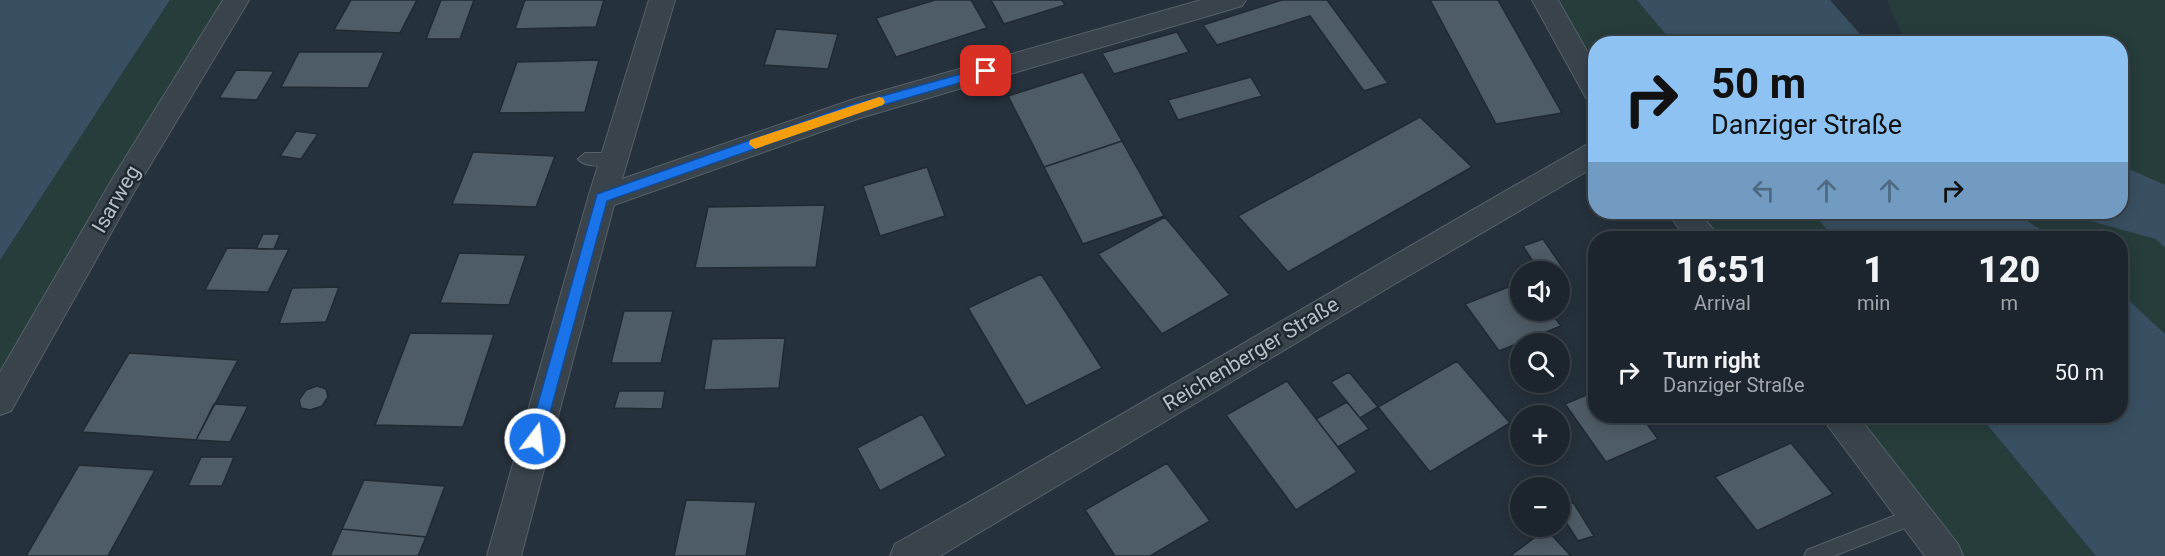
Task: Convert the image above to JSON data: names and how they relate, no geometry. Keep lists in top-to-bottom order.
{
  "streets": {
    "street": ["Isarweg", "Reichenberger Straße"]
  },
  "page": {
    "turn": ["50 m", "Danziger Straße"],
    "eta": [
      "16:51",
      "Arrival",
      "1",
      "min",
      "120",
      "m"
    ],
    "map_buttons": ["+", "−"],
    "list": [
      {
        "name": "Turn right",
        "note": "Danziger Straße",
        "value": "50 m"
      }
    ]
  }
}
